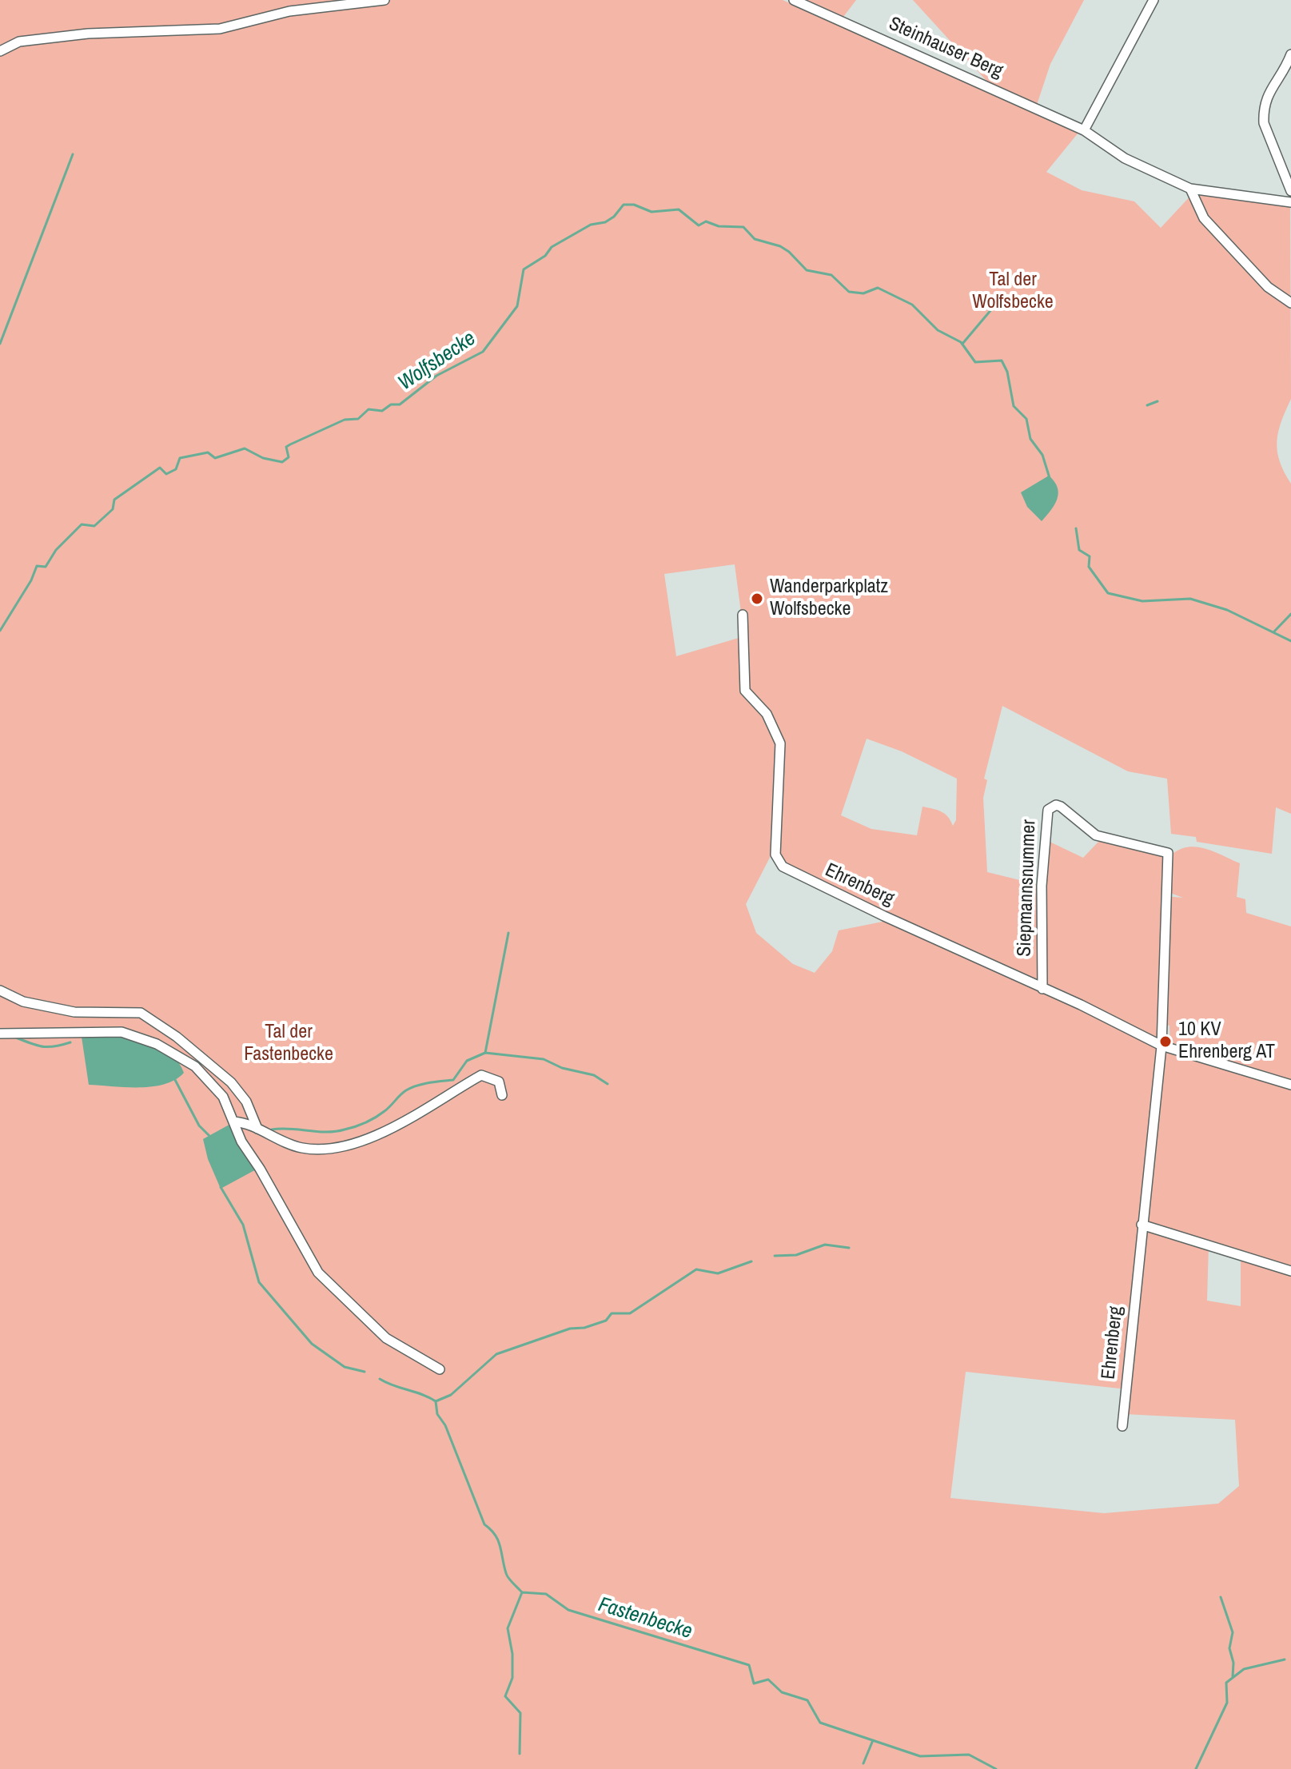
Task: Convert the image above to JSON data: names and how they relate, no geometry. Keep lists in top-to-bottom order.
{
  "streets": {
    "street": ["Steinhauser Berg", "Ehrenberg", "Siepmannsnummer"]
  },
  "crossings": [
    ["Ehrenberg", "Siepmannsnummer"]
  ],
  "water": ["Wolfsbecke", "Fastenbecke"],
  "parks": ["Tal der Wolfsbecke", "Tal der Fastenbecke"],
  "places": ["Wanderparkplatz Wolfsbecke", "10 KV Ehrenberg AT"]
}
